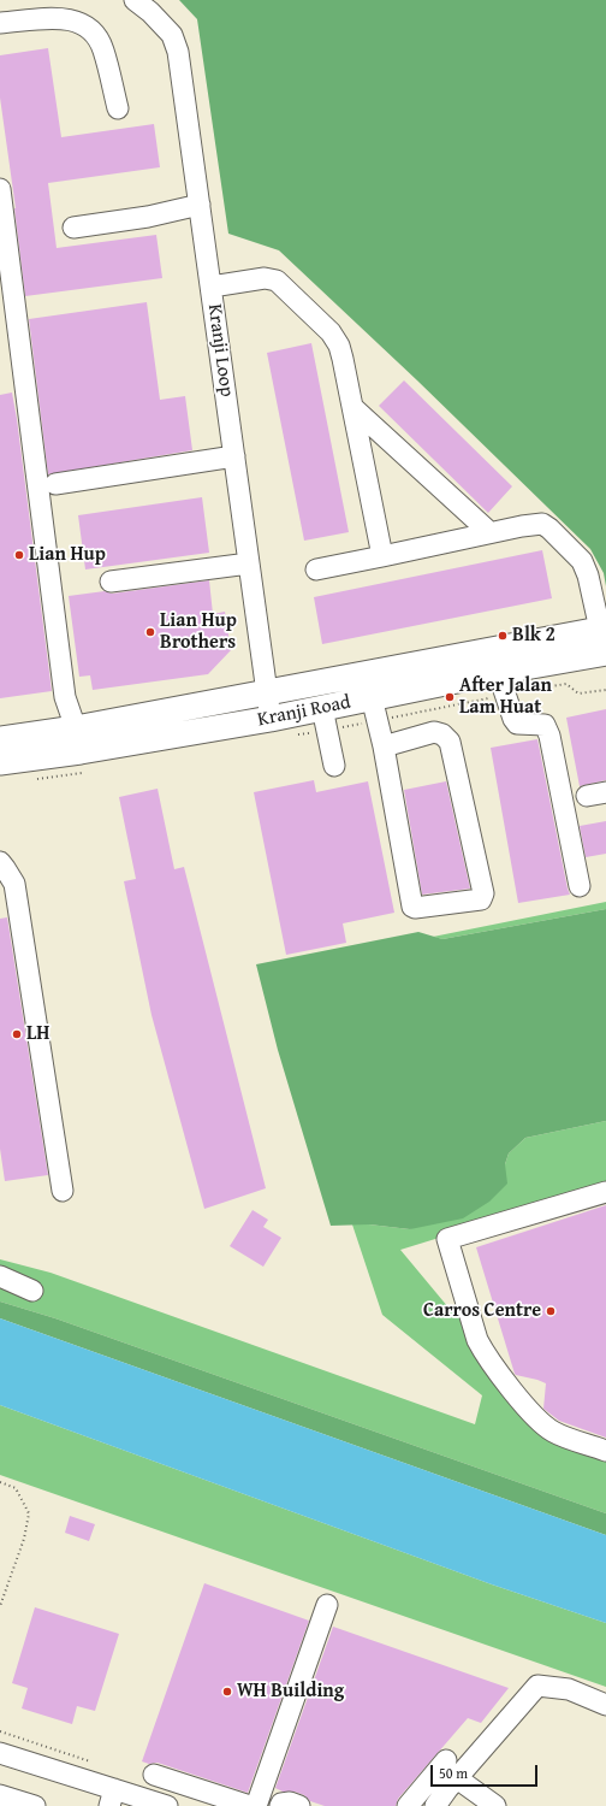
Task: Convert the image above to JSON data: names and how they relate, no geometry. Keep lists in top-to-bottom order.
{
  "streets": {
    "main road": ["Kranji Road"],
    "street": ["Kranji Loop"]
  },
  "crossings": [
    ["Kranji Loop", "Kranji Road"]
  ],
  "places": [
    "Lian Hup",
    "Lian Hup Brothers",
    "Blk 2",
    "After Jalan Lam Huat",
    "LH",
    "Carros Centre",
    "WH Building"
  ],
  "scale_bar": "50 m"
}
